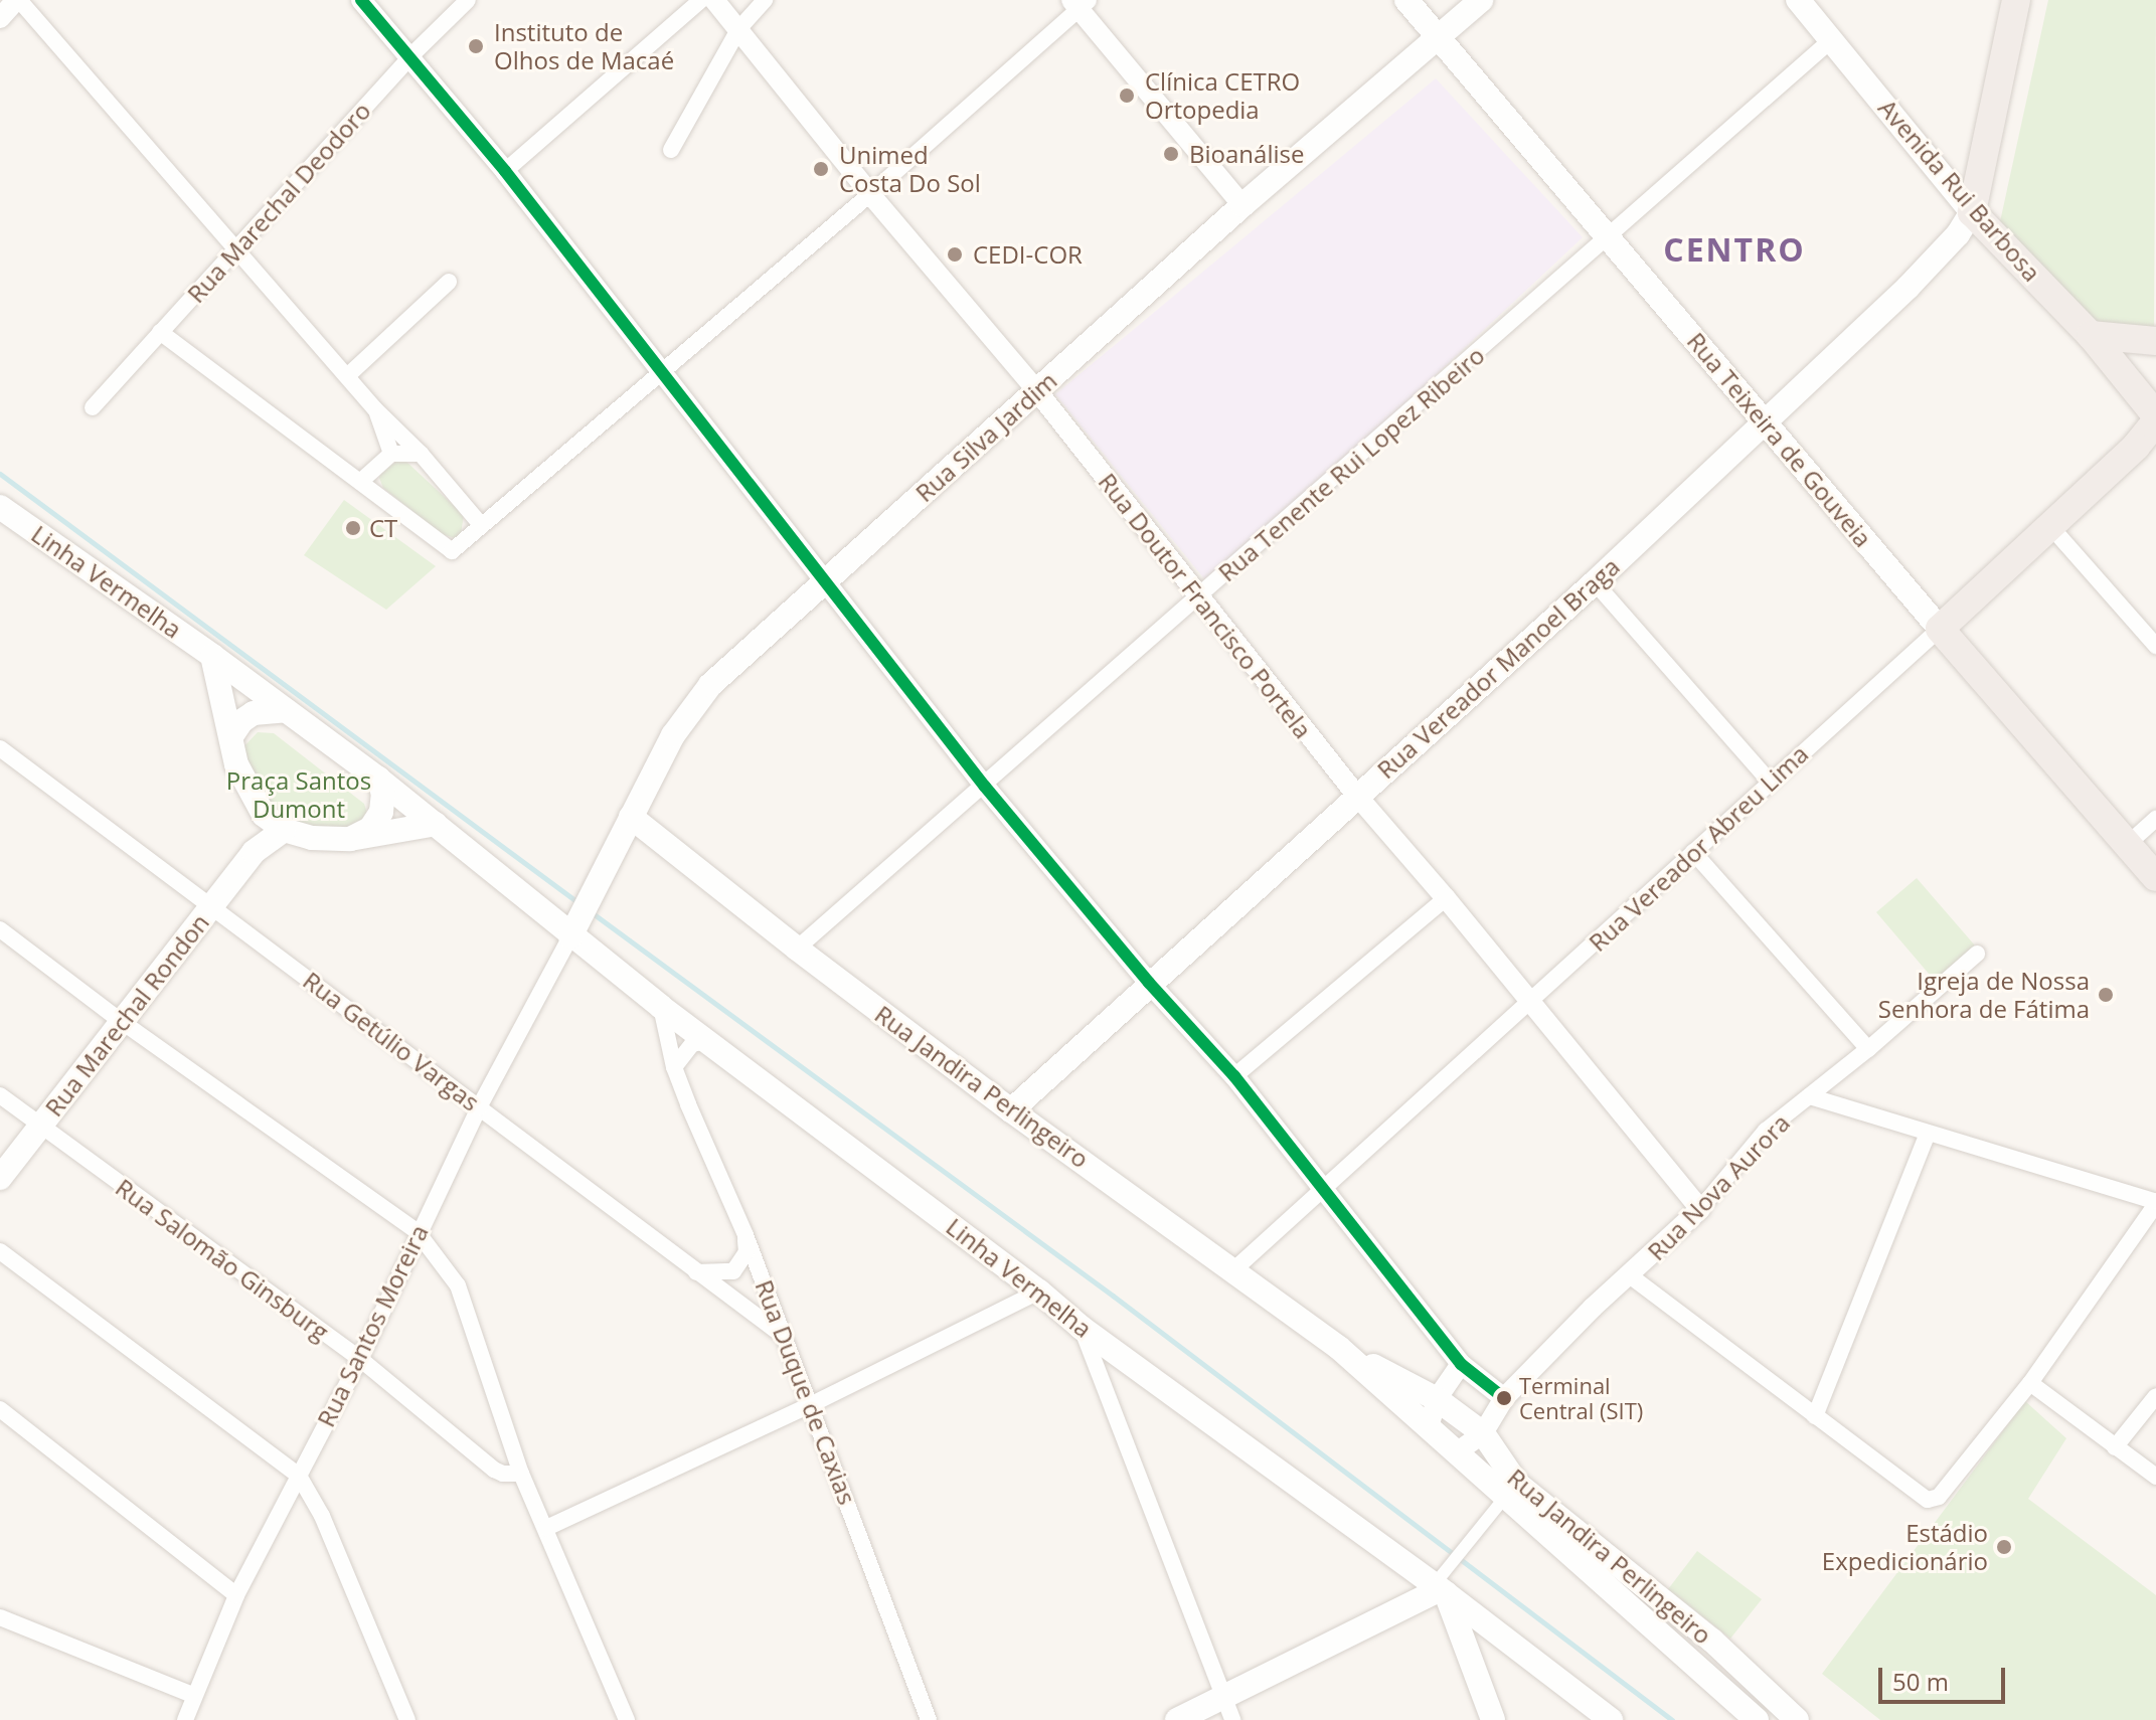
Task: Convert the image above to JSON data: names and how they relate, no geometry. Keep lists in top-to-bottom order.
{
  "streets": {
    "highway": ["Avenida Rui Barbosa", "Rua Teixeira de Gouveia", "Rua Vereador Abreu Lima"],
    "main road": [
      "Rua Silva Jardim",
      "Linha Vermelha",
      "Rua Vereador Manoel Braga",
      "Rua Marechal Rondon",
      "Rua Jandira Perlingeiro"
    ],
    "street": [
      "Rua Marechal Deodoro",
      "Rua Tenente Rui Lopez Ribeiro",
      "Rua Doutor Francisco Portela",
      "Rua Getúlio Vargas",
      "Rua Nova Aurora",
      "Rua Salomão Ginsburg",
      "Rua Santos Moreira",
      "Rua Duque de Caxias"
    ]
  },
  "crossings": [
    ["Avenida Rui Barbosa", "Rua Tenente Rui Lopez Ribeiro"],
    ["Avenida Rui Barbosa", "Rua Vereador Manoel Braga"],
    ["Rua Silva Jardim", "Rua Teixeira de Gouveia"],
    ["Rua Silva Jardim", "Linha Vermelha"],
    ["Rua Silva Jardim", "Rua Doutor Francisco Portela"],
    ["Rua Silva Jardim", "Rua Jandira Perlingeiro"],
    ["Rua Silva Jardim", "Rua Santos Moreira"],
    ["Rua Teixeira de Gouveia", "Rua Tenente Rui Lopez Ribeiro"],
    ["Rua Teixeira de Gouveia", "Rua Vereador Manoel Braga"],
    ["Rua Teixeira de Gouveia", "Rua Vereador Abreu Lima"],
    ["Rua Tenente Rui Lopez Ribeiro", "Rua Doutor Francisco Portela"],
    ["Rua Tenente Rui Lopez Ribeiro", "Rua Jandira Perlingeiro"],
    ["Linha Vermelha", "Rua Santos Moreira"],
    ["Linha Vermelha", "Rua Duque de Caxias"],
    ["Rua Doutor Francisco Portela", "Rua Vereador Manoel Braga"],
    ["Rua Doutor Francisco Portela", "Rua Vereador Abreu Lima"],
    ["Rua Doutor Francisco Portela", "Rua Nova Aurora"],
    ["Rua Vereador Manoel Braga", "Rua Jandira Perlingeiro"],
    ["Rua Vereador Abreu Lima", "Rua Jandira Perlingeiro"],
    ["Rua Marechal Rondon", "Rua Getúlio Vargas"],
    ["Rua Marechal Rondon", "Rua Salomão Ginsburg"],
    ["Rua Getúlio Vargas", "Rua Santos Moreira"],
    ["Rua Getúlio Vargas", "Rua Duque de Caxias"],
    ["Rua Jandira Perlingeiro", "Rua Nova Aurora"],
    ["Rua Salomão Ginsburg", "Rua Santos Moreira"]
  ],
  "districts": ["CENTRO"],
  "parks": ["Praça Santos Dumont"],
  "places": [
    "Instituto de Olhos de Macaé",
    "Clínica CETRO Ortopedia",
    "Bioanálise",
    "Unimed Costa Do Sol",
    "CEDI-COR",
    "CT",
    "Igreja de Nossa Senhora de Fátima",
    "Terminal Central (SIT)",
    "Estádio Expedicionário"
  ],
  "scale_bar": "50 m"
}
